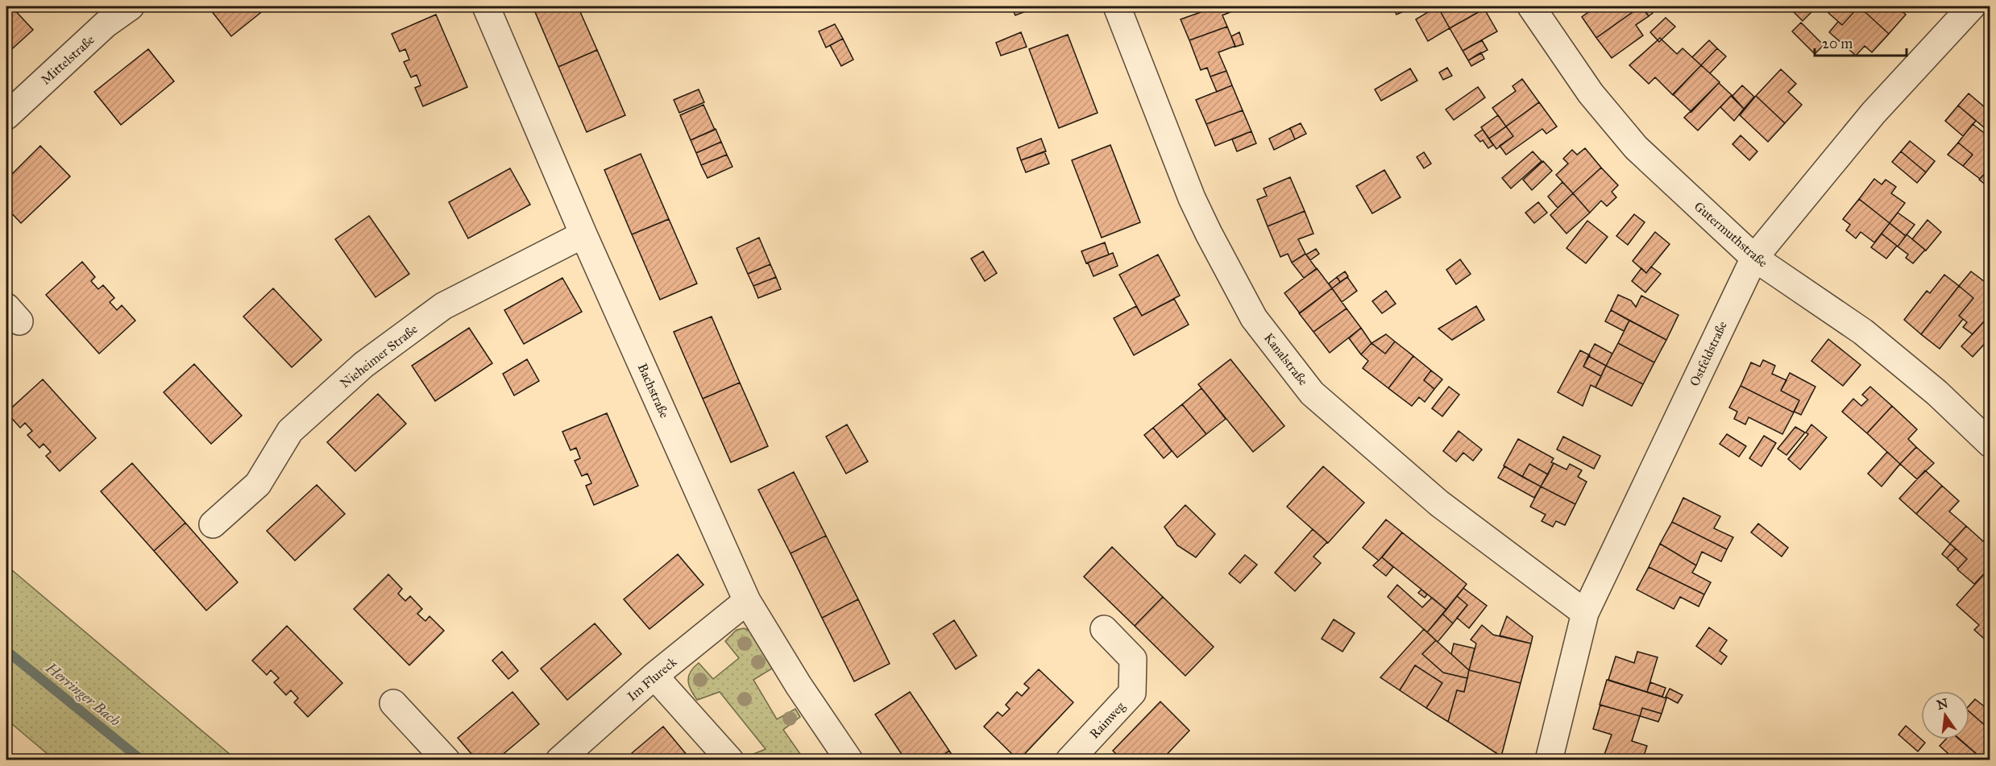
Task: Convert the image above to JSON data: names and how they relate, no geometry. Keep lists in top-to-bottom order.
{
  "streets": {
    "street": [
      "Mittelstraße",
      "Gutermuthstraße",
      "Ostfeldstraße",
      "Nieheimer Straße",
      "Kanalstraße",
      "Bachstraße",
      "Im Flureck",
      "Rainweg"
    ]
  },
  "crossings": [
    ["Gutermuthstraße", "Ostfeldstraße"],
    ["Ostfeldstraße", "Kanalstraße"],
    ["Nieheimer Straße", "Bachstraße"],
    ["Bachstraße", "Im Flureck"]
  ],
  "water": ["Herringer Bach"],
  "scale_bar": "20 m",
  "north": "top"
}
